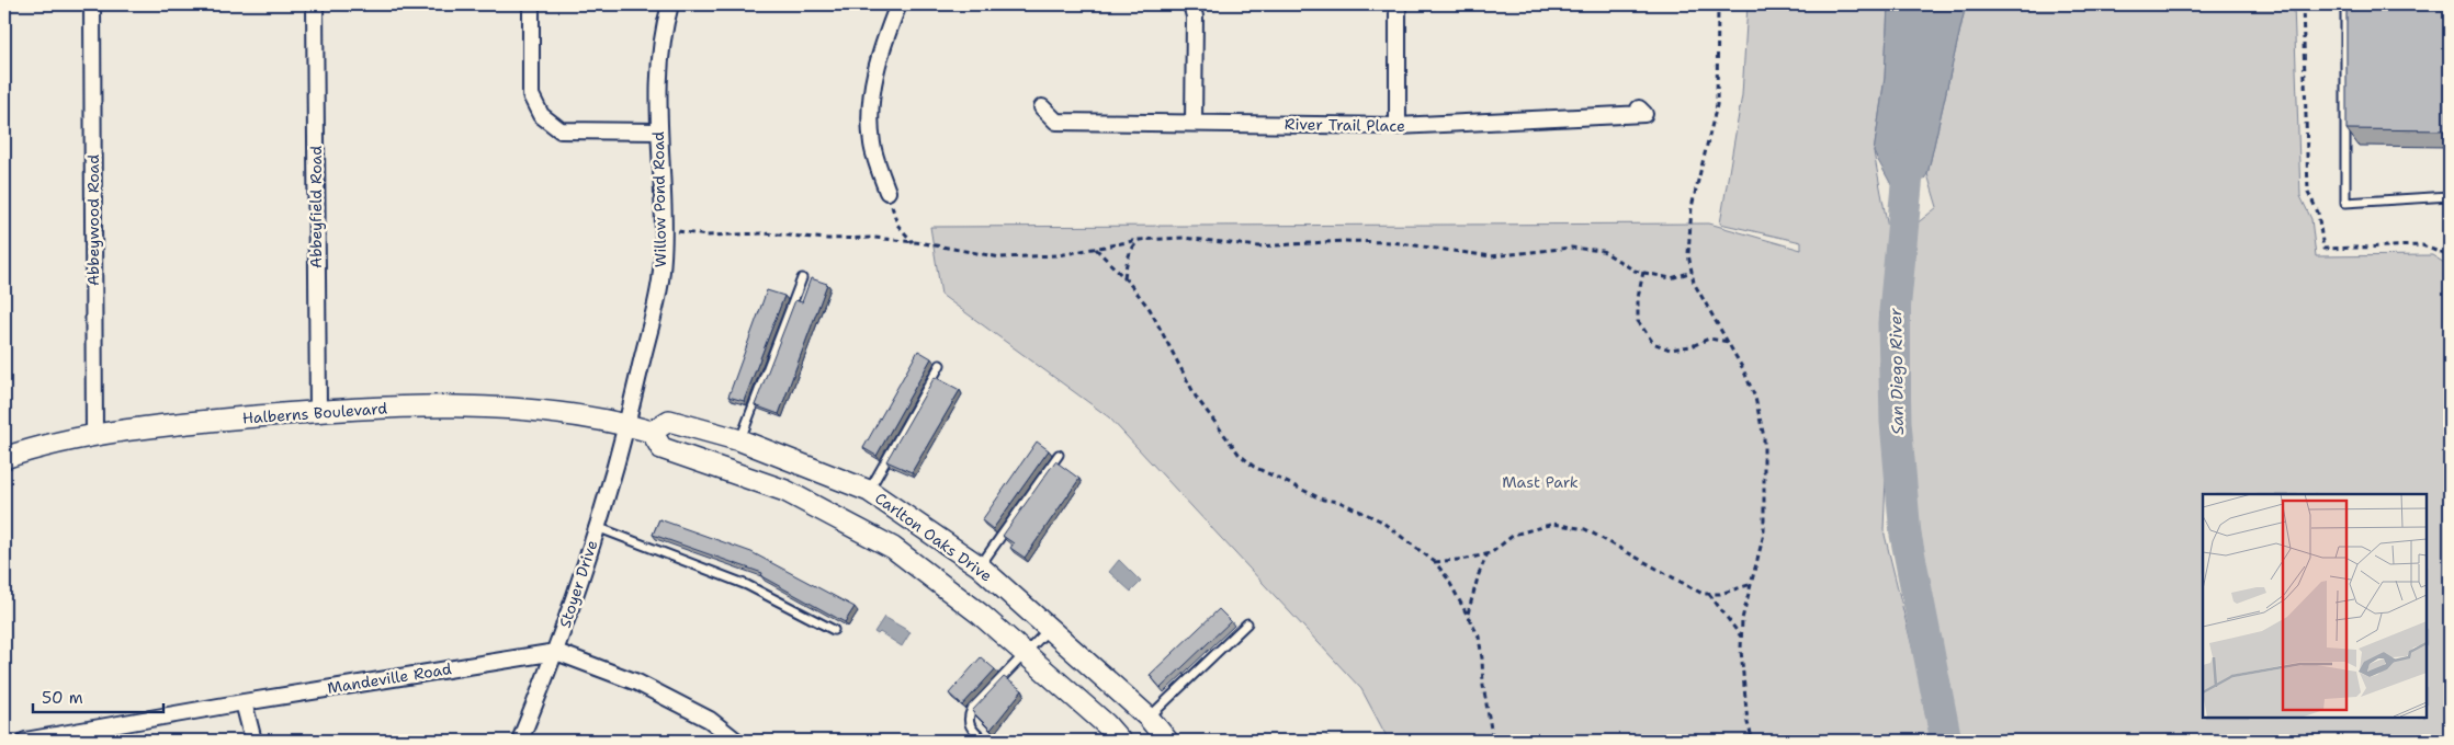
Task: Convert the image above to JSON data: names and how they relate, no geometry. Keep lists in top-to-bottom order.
{
  "streets": {
    "main road": ["Halberns Boulevard", "Carlton Oaks Drive"],
    "street": [
      "River Trail Place",
      "Willow Pond Road",
      "Abbeyfield Road",
      "Abbeywood Road",
      "Stoyer Drive",
      "Mandeville Road"
    ]
  },
  "crossings": [
    ["Willow Pond Road", "Halberns Boulevard"],
    ["Willow Pond Road", "Stoyer Drive"],
    ["Abbeyfield Road", "Halberns Boulevard"],
    ["Abbeywood Road", "Halberns Boulevard"],
    ["Halberns Boulevard", "Stoyer Drive"],
    ["Stoyer Drive", "Mandeville Road"]
  ],
  "water": ["San Diego River"],
  "parks": ["Mast Park"],
  "scale_bar": "50 m"
}
